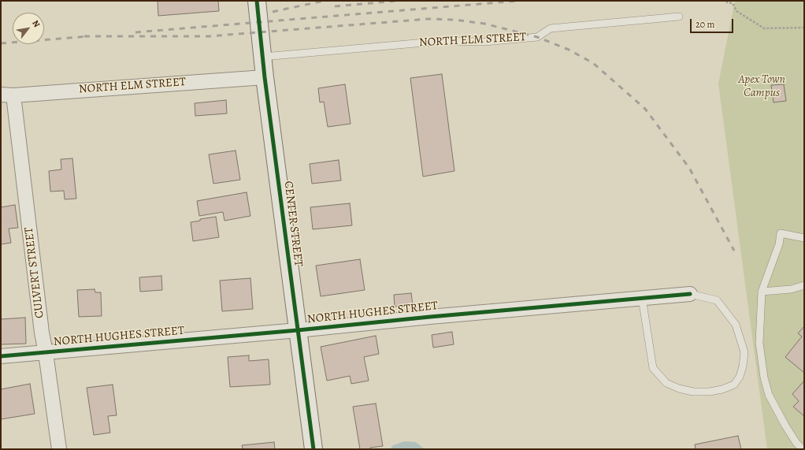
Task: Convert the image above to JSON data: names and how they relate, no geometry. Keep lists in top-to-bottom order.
{
  "streets": {
    "main road": ["CENTER STREET"],
    "street": ["NORTH ELM STREET", "CULVERT STREET", "NORTH HUGHES STREET"]
  },
  "crossings": [
    ["NORTH ELM STREET", "CENTER STREET"],
    ["NORTH ELM STREET", "CULVERT STREET"],
    ["CENTER STREET", "NORTH HUGHES STREET"],
    ["CULVERT STREET", "NORTH HUGHES STREET"]
  ],
  "parks": ["Apex Town Campus"],
  "scale_bar": "20 m",
  "north": "top right"
}
